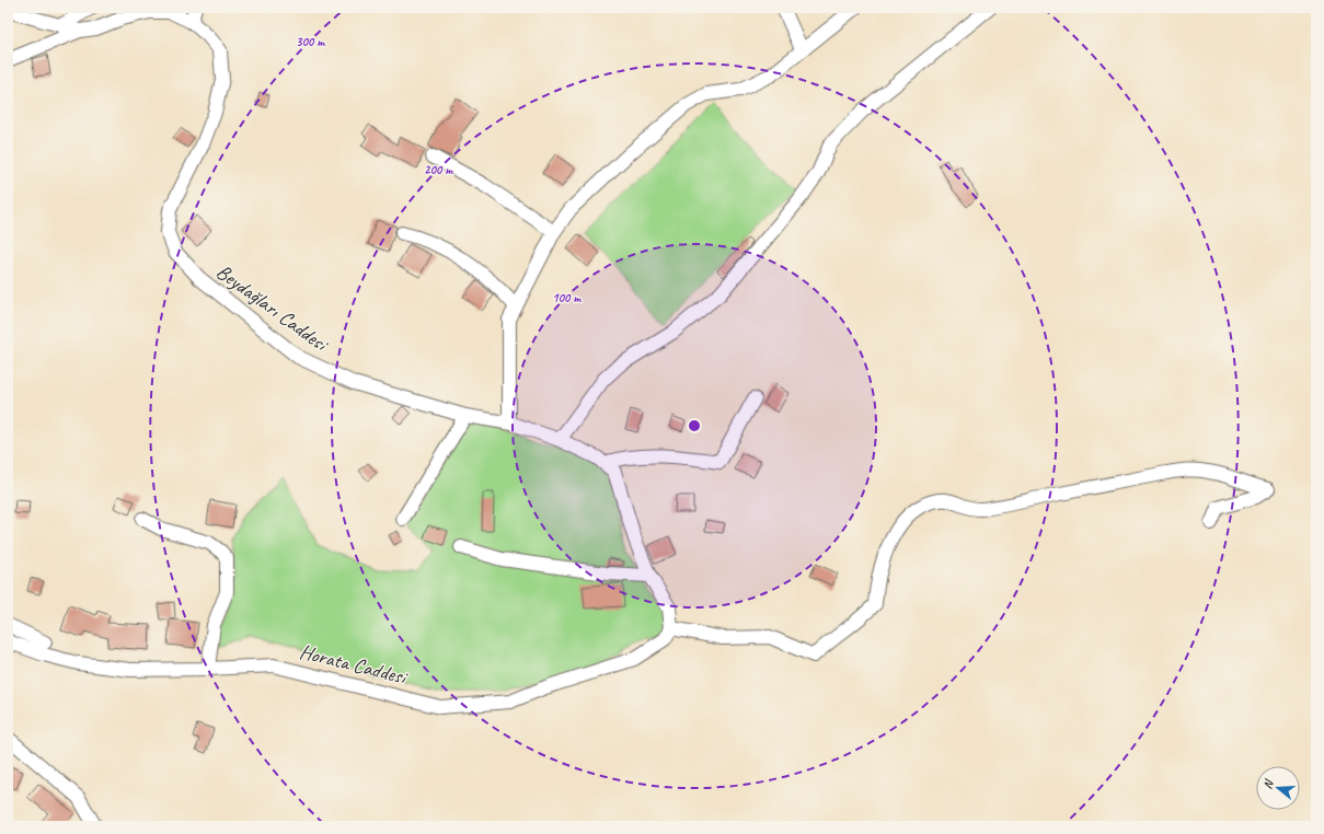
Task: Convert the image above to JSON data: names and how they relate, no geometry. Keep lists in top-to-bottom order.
{
  "streets": {
    "street": ["Beydağları Caddesi", "Horata Caddesi"]
  },
  "crossings": [
    ["Beydağları Caddesi", "Horata Caddesi"]
  ],
  "north": "left",
  "rings": ["300 m", "200 m", "100 m"]
}
